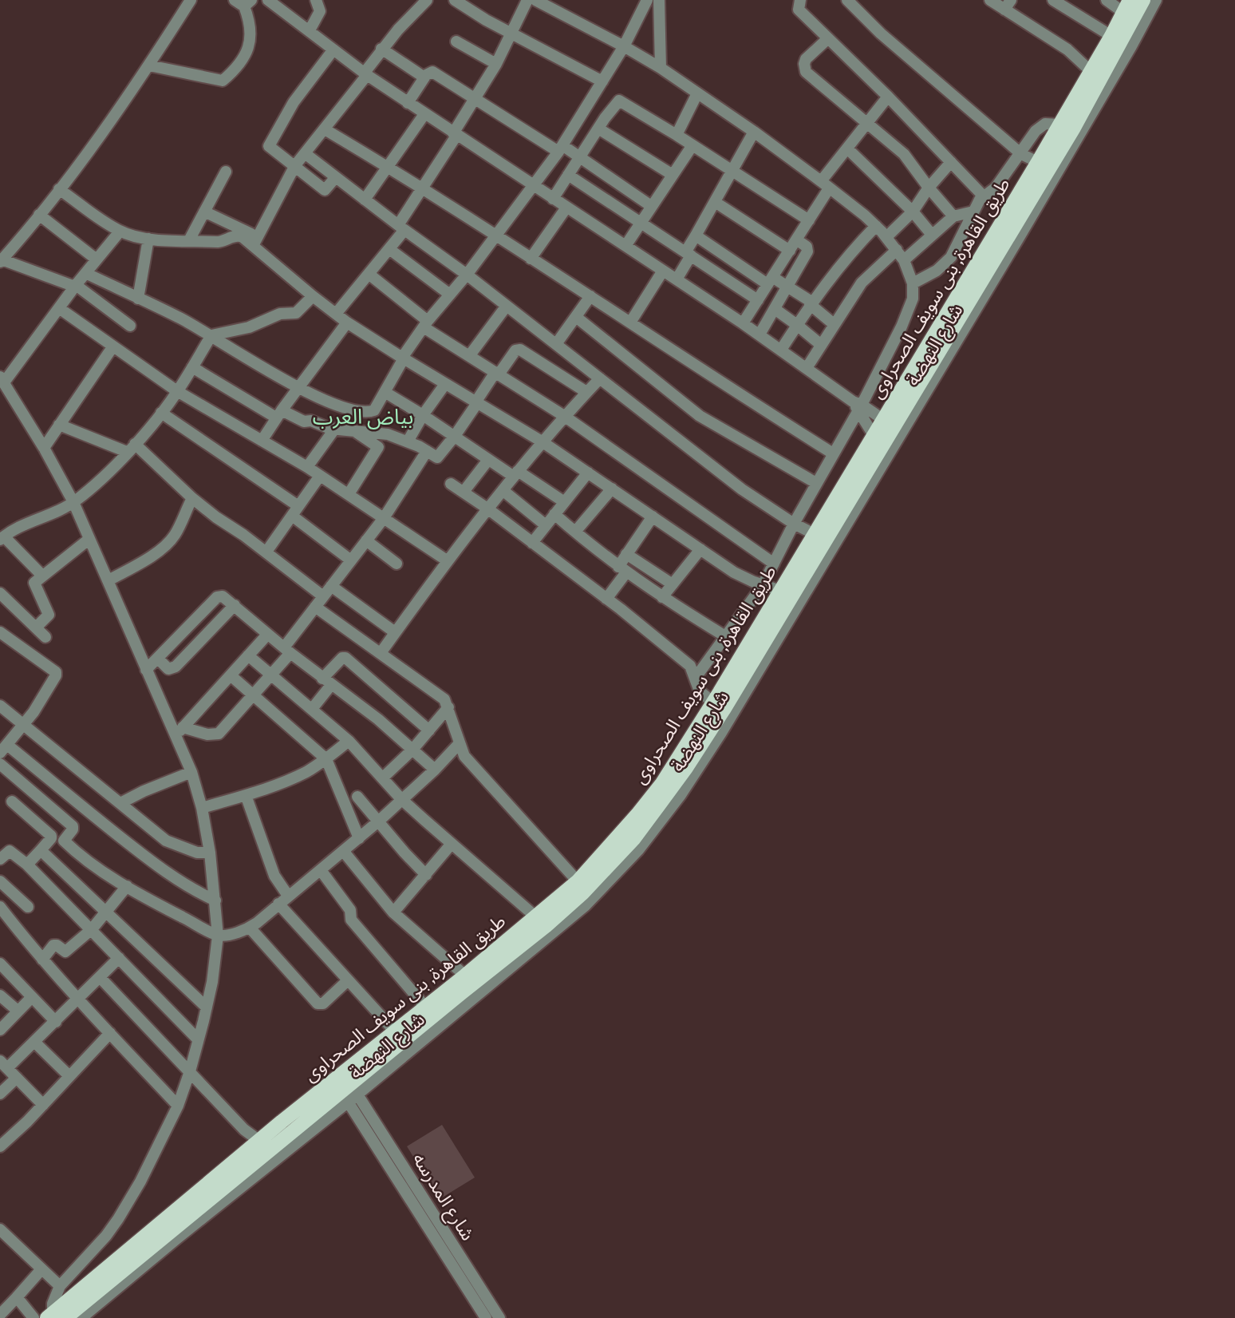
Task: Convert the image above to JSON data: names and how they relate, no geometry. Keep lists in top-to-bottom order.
{
  "streets": {
    "main road": ["طريق القاهرة, بنى سويف الصحراوى"],
    "street": ["شارع النهضة", "شارع المدرسه"]
  },
  "crossings": [
    ["طريق القاهرة, بنى سويف الصحراوى", "شارع النهضة"],
    ["شارع النهضة", "شارع المدرسه"]
  ],
  "districts": ["بياض العرب"]
}
